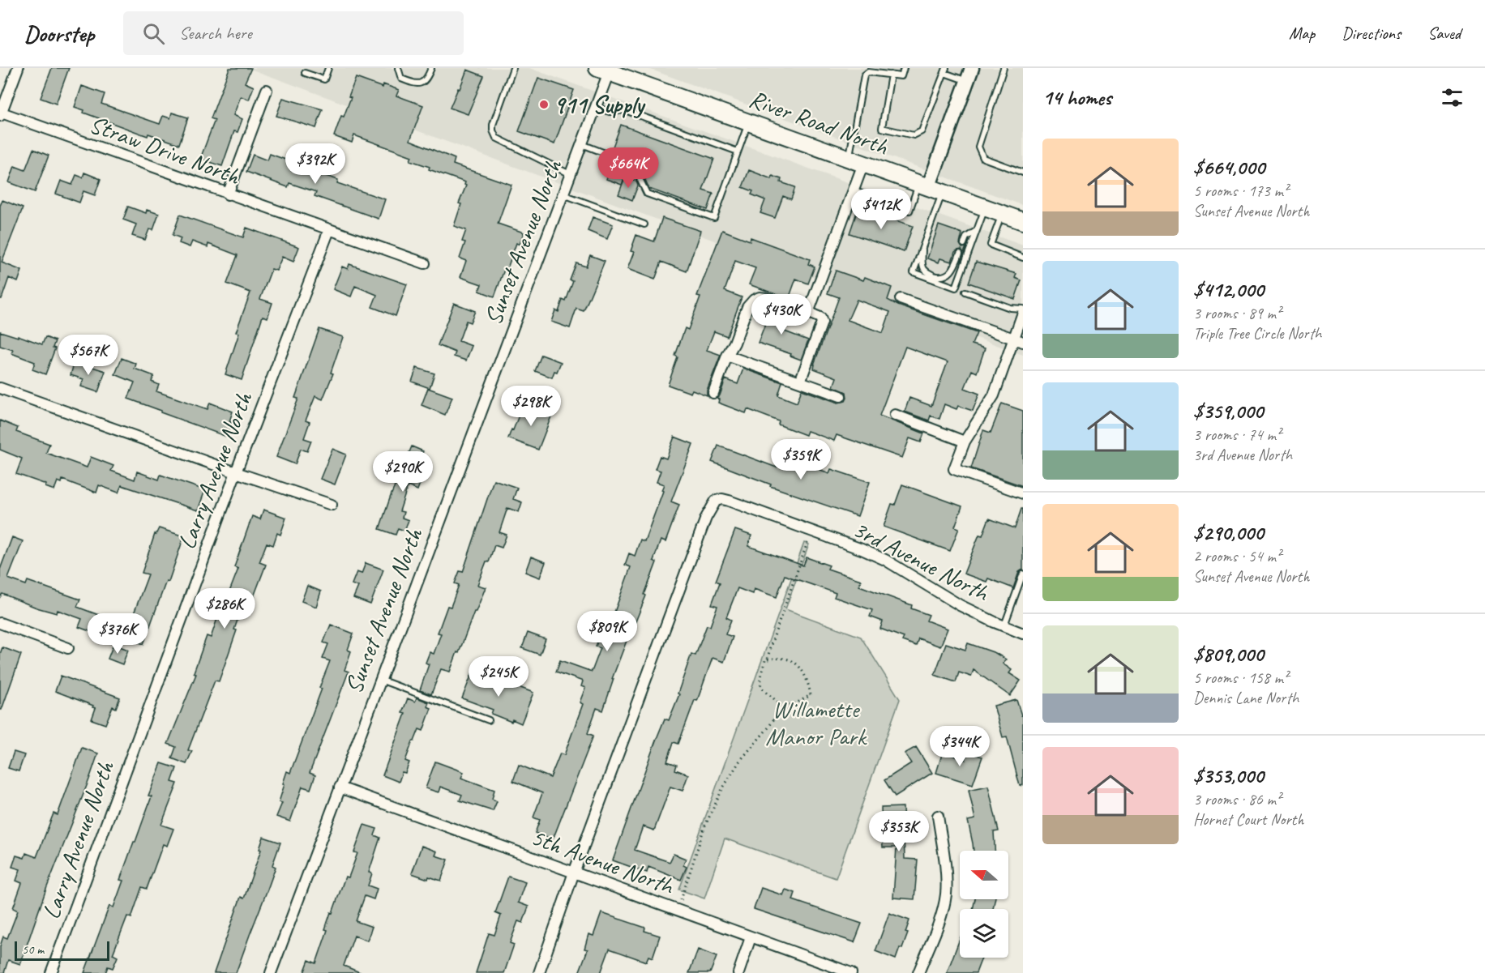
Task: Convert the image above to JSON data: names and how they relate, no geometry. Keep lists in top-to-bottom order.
{
  "streets": {
    "main road": ["River Road North"],
    "street": [
      "Straw Drive North",
      "Sunset Avenue North",
      "Larry Avenue North",
      "3rd Avenue North",
      "5th Avenue North"
    ]
  },
  "crossings": [
    ["River Road North", "Sunset Avenue North"],
    ["Straw Drive North", "Larry Avenue North"],
    ["Sunset Avenue North", "5th Avenue North"],
    ["3rd Avenue North", "5th Avenue North"]
  ],
  "parks": ["Willamette Manor Park"],
  "places": ["911 Supply"],
  "scale_bar": "50 m",
  "north": "left",
  "page": {
    "header": "Doorstep",
    "search": "Search here",
    "nav": ["Map", "Directions", "Saved"],
    "heading": "14 homes",
    "list": [
      {
        "name": "$664,000",
        "note": "5 rooms · 173 m² · Sunset Avenue North"
      },
      {
        "name": "$412,000",
        "note": "3 rooms · 89 m² · Triple Tree Circle North"
      },
      {
        "name": "$359,000",
        "note": "3 rooms · 74 m² · 3rd Avenue North"
      },
      {
        "name": "$290,000",
        "note": "2 rooms · 54 m² · Sunset Avenue North"
      },
      {
        "name": "$809,000",
        "note": "5 rooms · 158 m² · Dennis Lane North"
      },
      {
        "name": "$353,000",
        "note": "3 rooms · 86 m² · Hornet Court North"
      }
    ],
    "price": [
      "$392K",
      "$664K",
      "$412K",
      "$430K",
      "$567K",
      "$298K",
      "$359K",
      "$290K",
      "$286K",
      "$809K",
      "$376K",
      "$245K",
      "$344K",
      "$353K"
    ],
    "scale": "50 m"
  }
}
